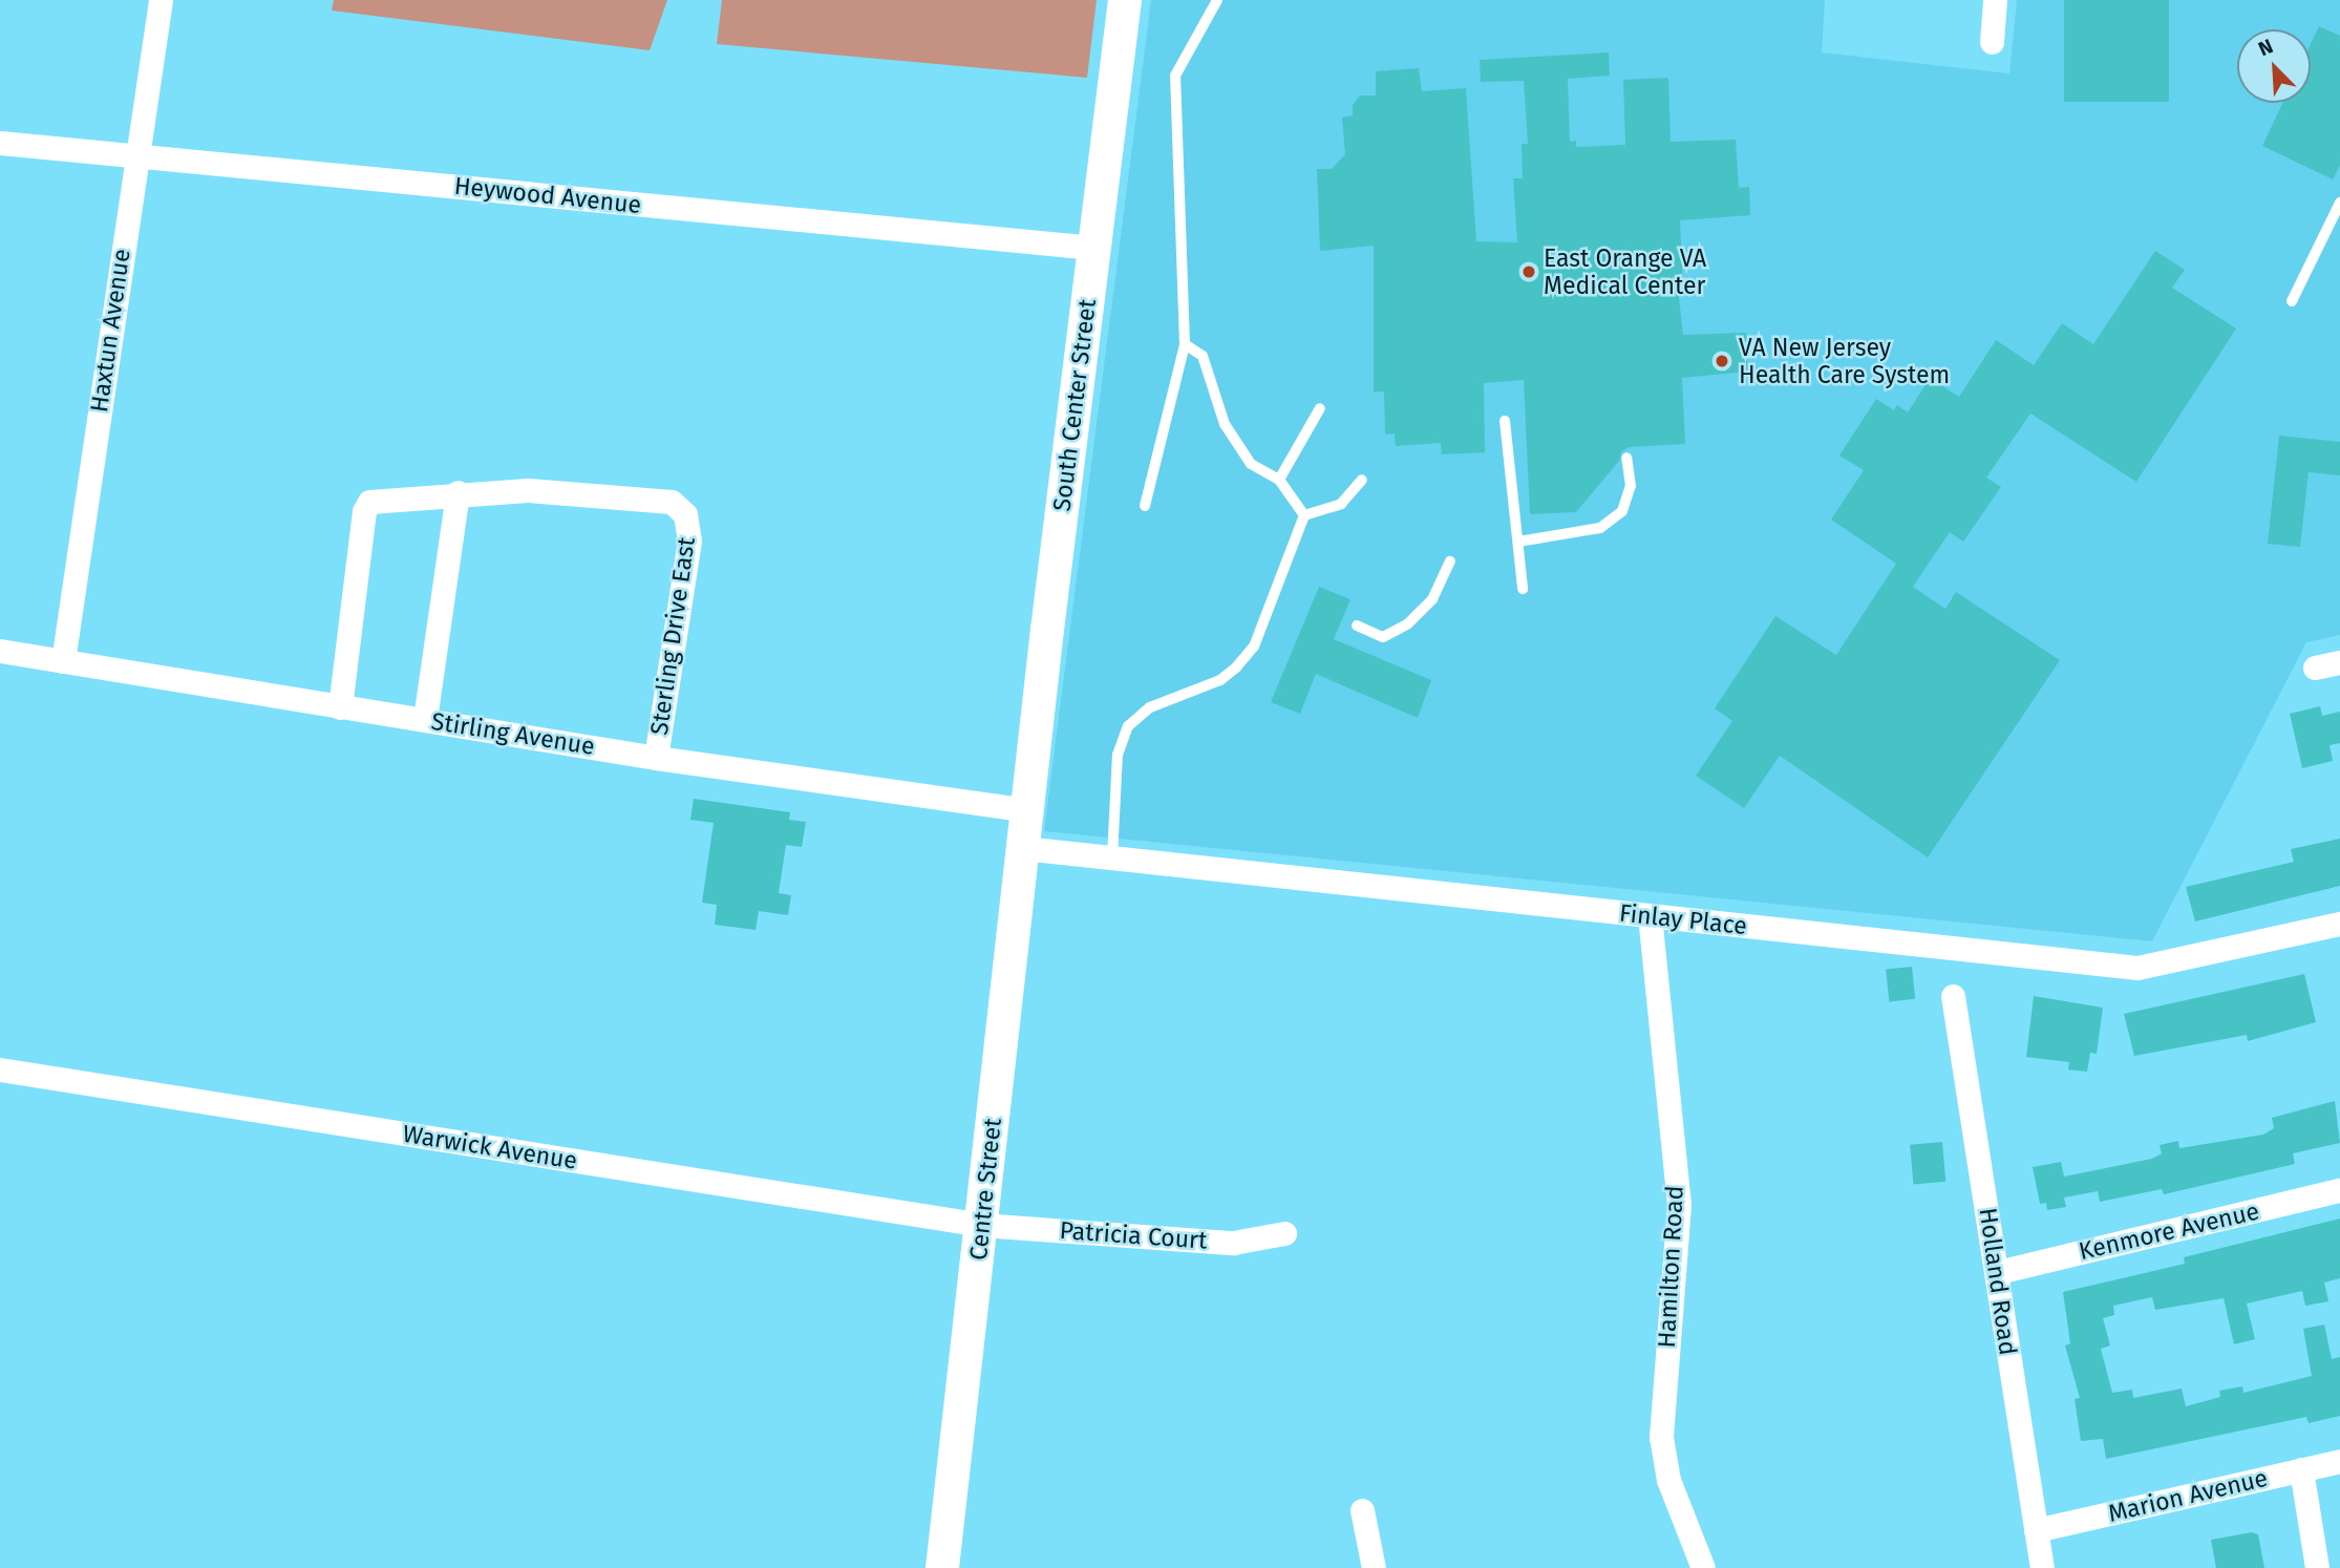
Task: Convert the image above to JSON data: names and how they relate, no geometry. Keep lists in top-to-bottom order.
{
  "streets": {
    "main road": ["South Center Street", "Centre Street"],
    "street": [
      "Heywood Avenue",
      "Haxtun Avenue",
      "Sterling Drive East",
      "Stirling Avenue",
      "Finlay Place",
      "Warwick Avenue",
      "Kenmore Avenue",
      "Patricia Court",
      "Hamilton Road",
      "Holland Road",
      "Marion Avenue"
    ]
  },
  "crossings": [
    ["Heywood Avenue", "Haxtun Avenue"],
    ["Heywood Avenue", "South Center Street"],
    ["Haxtun Avenue", "Stirling Avenue"],
    ["South Center Street", "Stirling Avenue"],
    ["South Center Street", "Centre Street"],
    ["Sterling Drive East", "Stirling Avenue"],
    ["Stirling Avenue", "Centre Street"],
    ["Finlay Place", "Centre Street"],
    ["Finlay Place", "Hamilton Road"],
    ["Warwick Avenue", "Centre Street"],
    ["Warwick Avenue", "Patricia Court"],
    ["Centre Street", "Patricia Court"],
    ["Kenmore Avenue", "Holland Road"],
    ["Holland Road", "Marion Avenue"]
  ],
  "places": ["East Orange VA Medical Center", "VA New Jersey Health Care System"],
  "north": "top left"
}
